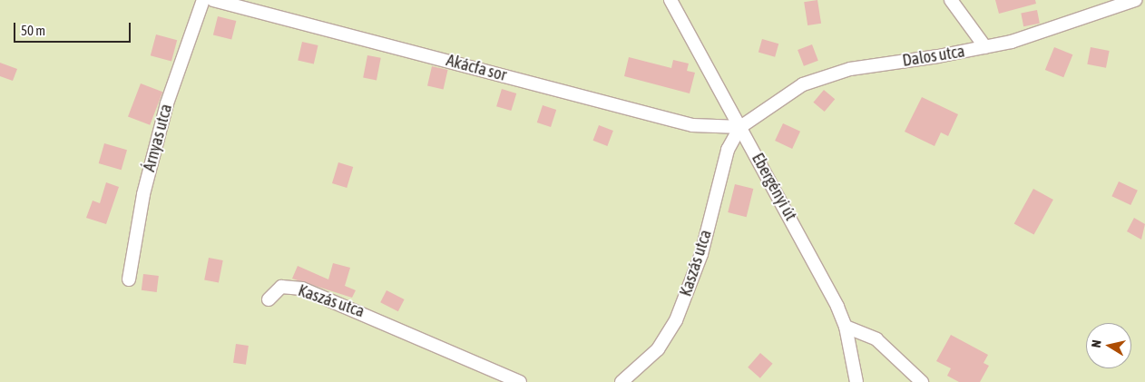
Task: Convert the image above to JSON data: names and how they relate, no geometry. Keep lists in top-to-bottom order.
{
  "streets": {
    "street": [
      "Dalos utca",
      "Akácfa sor",
      "Árnyas utca",
      "Ebergényi út",
      "Kaszás utca"
    ]
  },
  "crossings": [
    ["Dalos utca", "Akácfa sor"],
    ["Dalos utca", "Ebergényi út"],
    ["Dalos utca", "Kaszás utca"],
    ["Akácfa sor", "Ebergényi út"],
    ["Akácfa sor", "Kaszás utca"],
    ["Ebergényi út", "Kaszás utca"]
  ],
  "scale_bar": "50 m",
  "north": "left"
}
